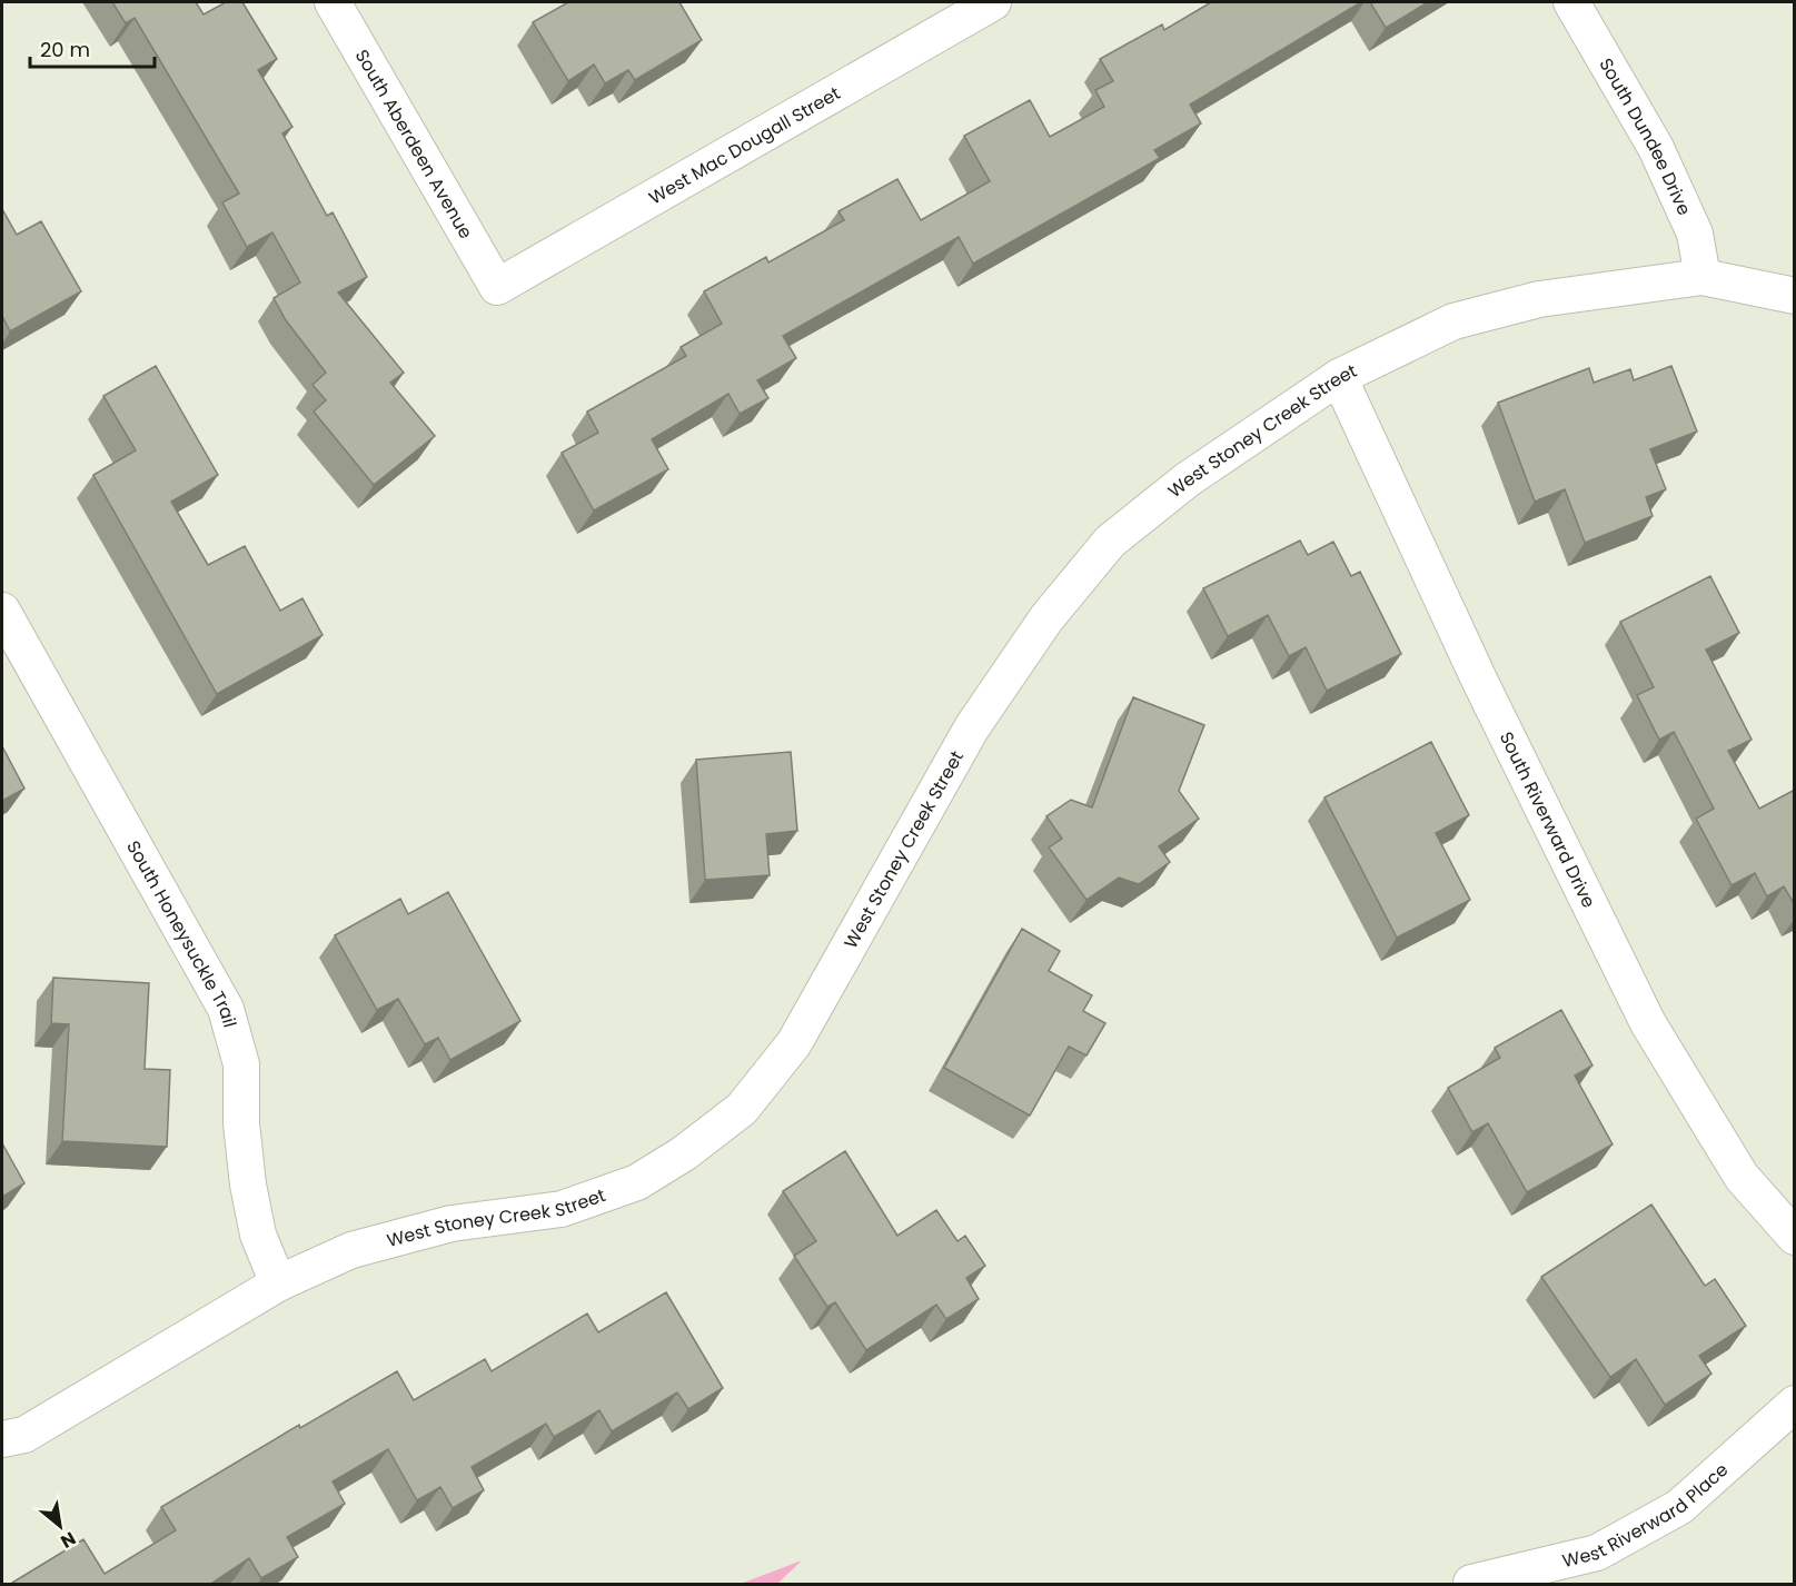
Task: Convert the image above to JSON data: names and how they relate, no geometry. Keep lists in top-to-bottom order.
{
  "streets": {
    "street": [
      "South Dundee Drive",
      "South Aberdeen Avenue",
      "West Mac Dougall Street",
      "West Stoney Creek Street",
      "South Riverward Drive",
      "South Honeysuckle Trail",
      "West Riverward Place"
    ]
  },
  "crossings": [
    ["South Dundee Drive", "West Stoney Creek Street"],
    ["South Aberdeen Avenue", "West Mac Dougall Street"],
    ["West Stoney Creek Street", "South Riverward Drive"],
    ["West Stoney Creek Street", "South Honeysuckle Trail"]
  ],
  "scale_bar": "20 m",
  "north": "bottom right"
}
